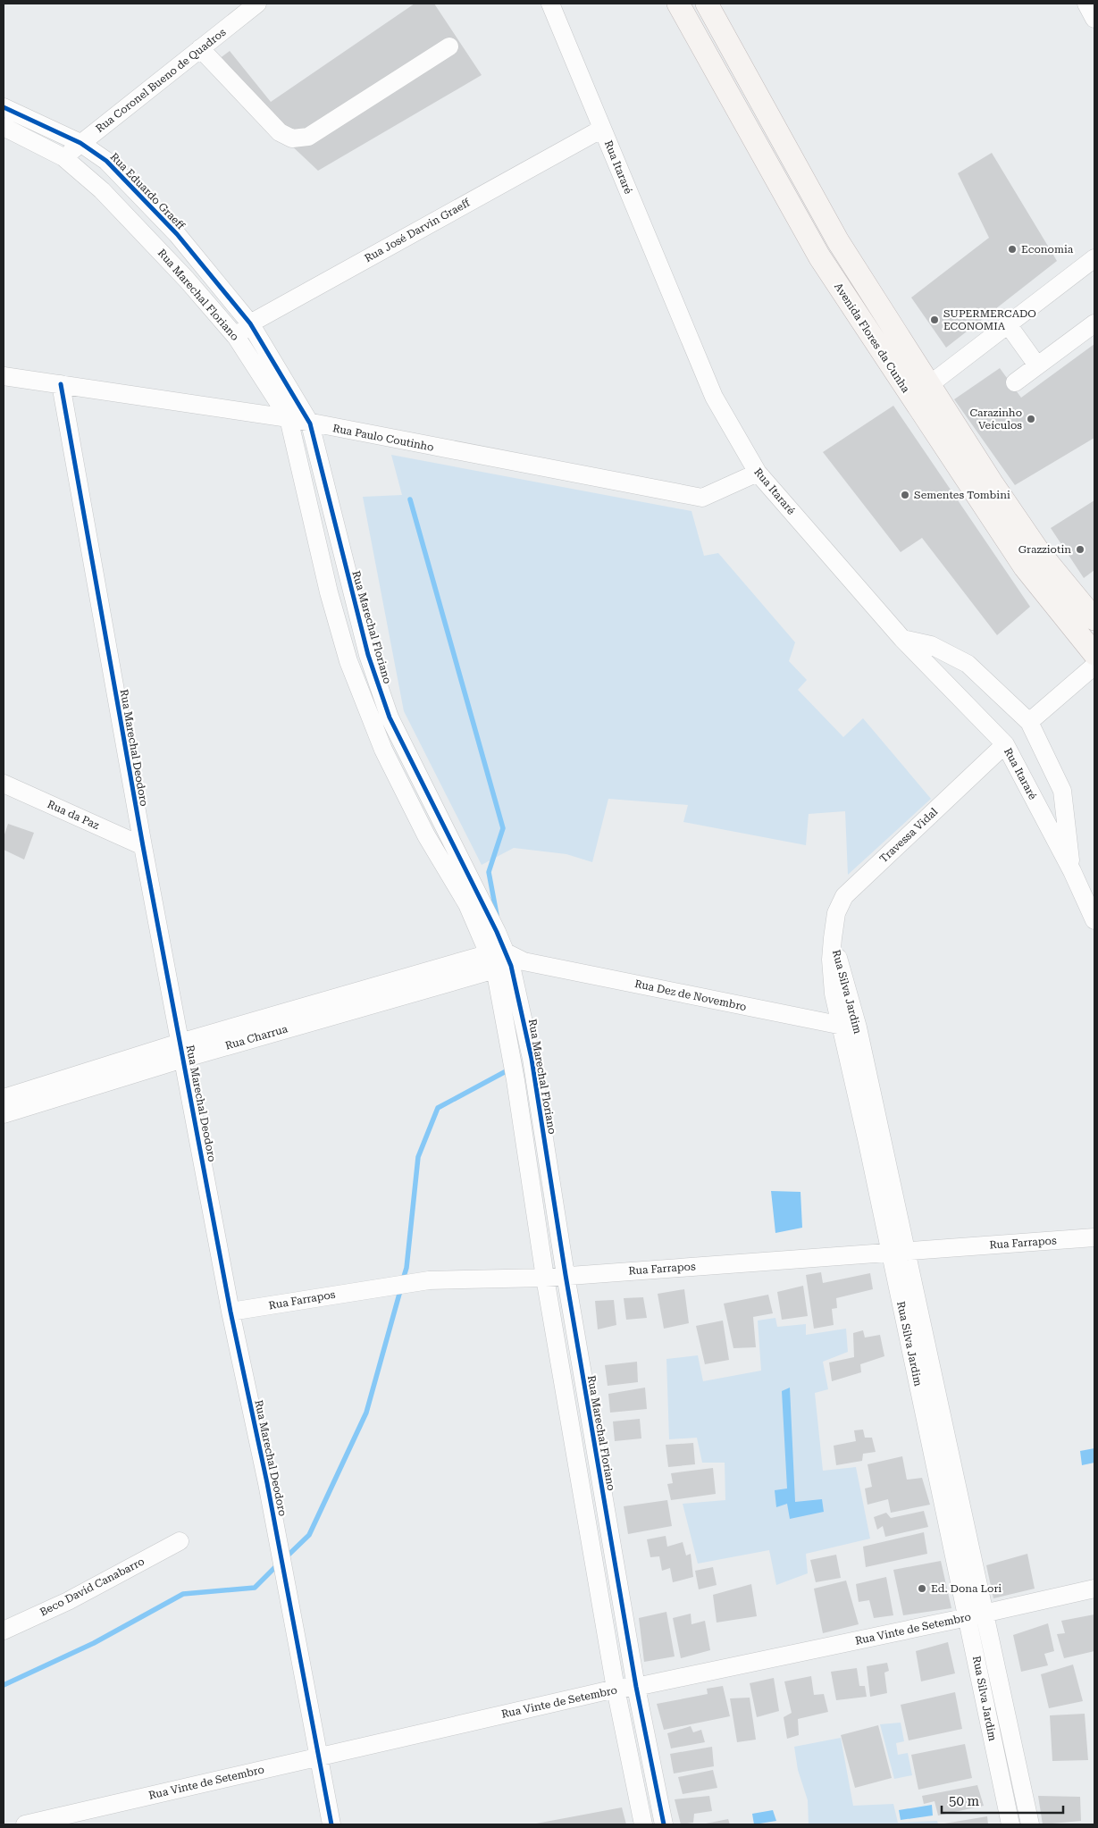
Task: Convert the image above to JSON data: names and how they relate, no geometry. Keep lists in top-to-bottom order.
{
  "streets": {
    "main road": ["Avenida Flores da Cunha"],
    "street": [
      "Rua Coronel Bueno de Quadros",
      "Rua Itararé",
      "Rua Eduardo Graeff",
      "Rua José Darvin Graeff",
      "Rua Marechal Floriano",
      "Rua Paulo Coutinho",
      "Rua Marechal Deodoro",
      "Rua da Paz",
      "Travessa Vidal",
      "Rua Silva Jardim",
      "Rua Dez de Novembro",
      "Rua Charrua",
      "Rua Farrapos",
      "Beco David Canabarro",
      "Rua Vinte de Setembro"
    ]
  },
  "crossings": [
    ["Rua Coronel Bueno de Quadros", "Rua Eduardo Graeff"],
    ["Rua Coronel Bueno de Quadros", "Rua Marechal Floriano"],
    ["Rua Itararé", "Rua José Darvin Graeff"],
    ["Rua Itararé", "Rua Paulo Coutinho"],
    ["Rua Itararé", "Travessa Vidal"],
    ["Rua Eduardo Graeff", "Rua José Darvin Graeff"],
    ["Rua Eduardo Graeff", "Rua Marechal Floriano"],
    ["Rua José Darvin Graeff", "Rua Marechal Floriano"],
    ["Rua Marechal Floriano", "Rua Paulo Coutinho"],
    ["Rua Marechal Floriano", "Rua Dez de Novembro"],
    ["Rua Marechal Floriano", "Rua Charrua"],
    ["Rua Marechal Floriano", "Rua Farrapos"],
    ["Rua Marechal Floriano", "Rua Vinte de Setembro"],
    ["Rua Paulo Coutinho", "Rua Marechal Deodoro"],
    ["Rua Marechal Deodoro", "Rua da Paz"],
    ["Rua Marechal Deodoro", "Rua Charrua"],
    ["Rua Marechal Deodoro", "Rua Farrapos"],
    ["Rua Marechal Deodoro", "Rua Vinte de Setembro"],
    ["Travessa Vidal", "Rua Silva Jardim"],
    ["Rua Silva Jardim", "Rua Dez de Novembro"],
    ["Rua Silva Jardim", "Rua Farrapos"],
    ["Rua Silva Jardim", "Rua Vinte de Setembro"],
    ["Rua Dez de Novembro", "Rua Charrua"]
  ],
  "places": [
    "Economia",
    "SUPERMERCADO ECONOMIA",
    "Carazinho Veículos",
    "Sementes Tombini",
    "Grazziotin",
    "Ed. Dona Lori"
  ],
  "scale_bar": "50 m"
}
